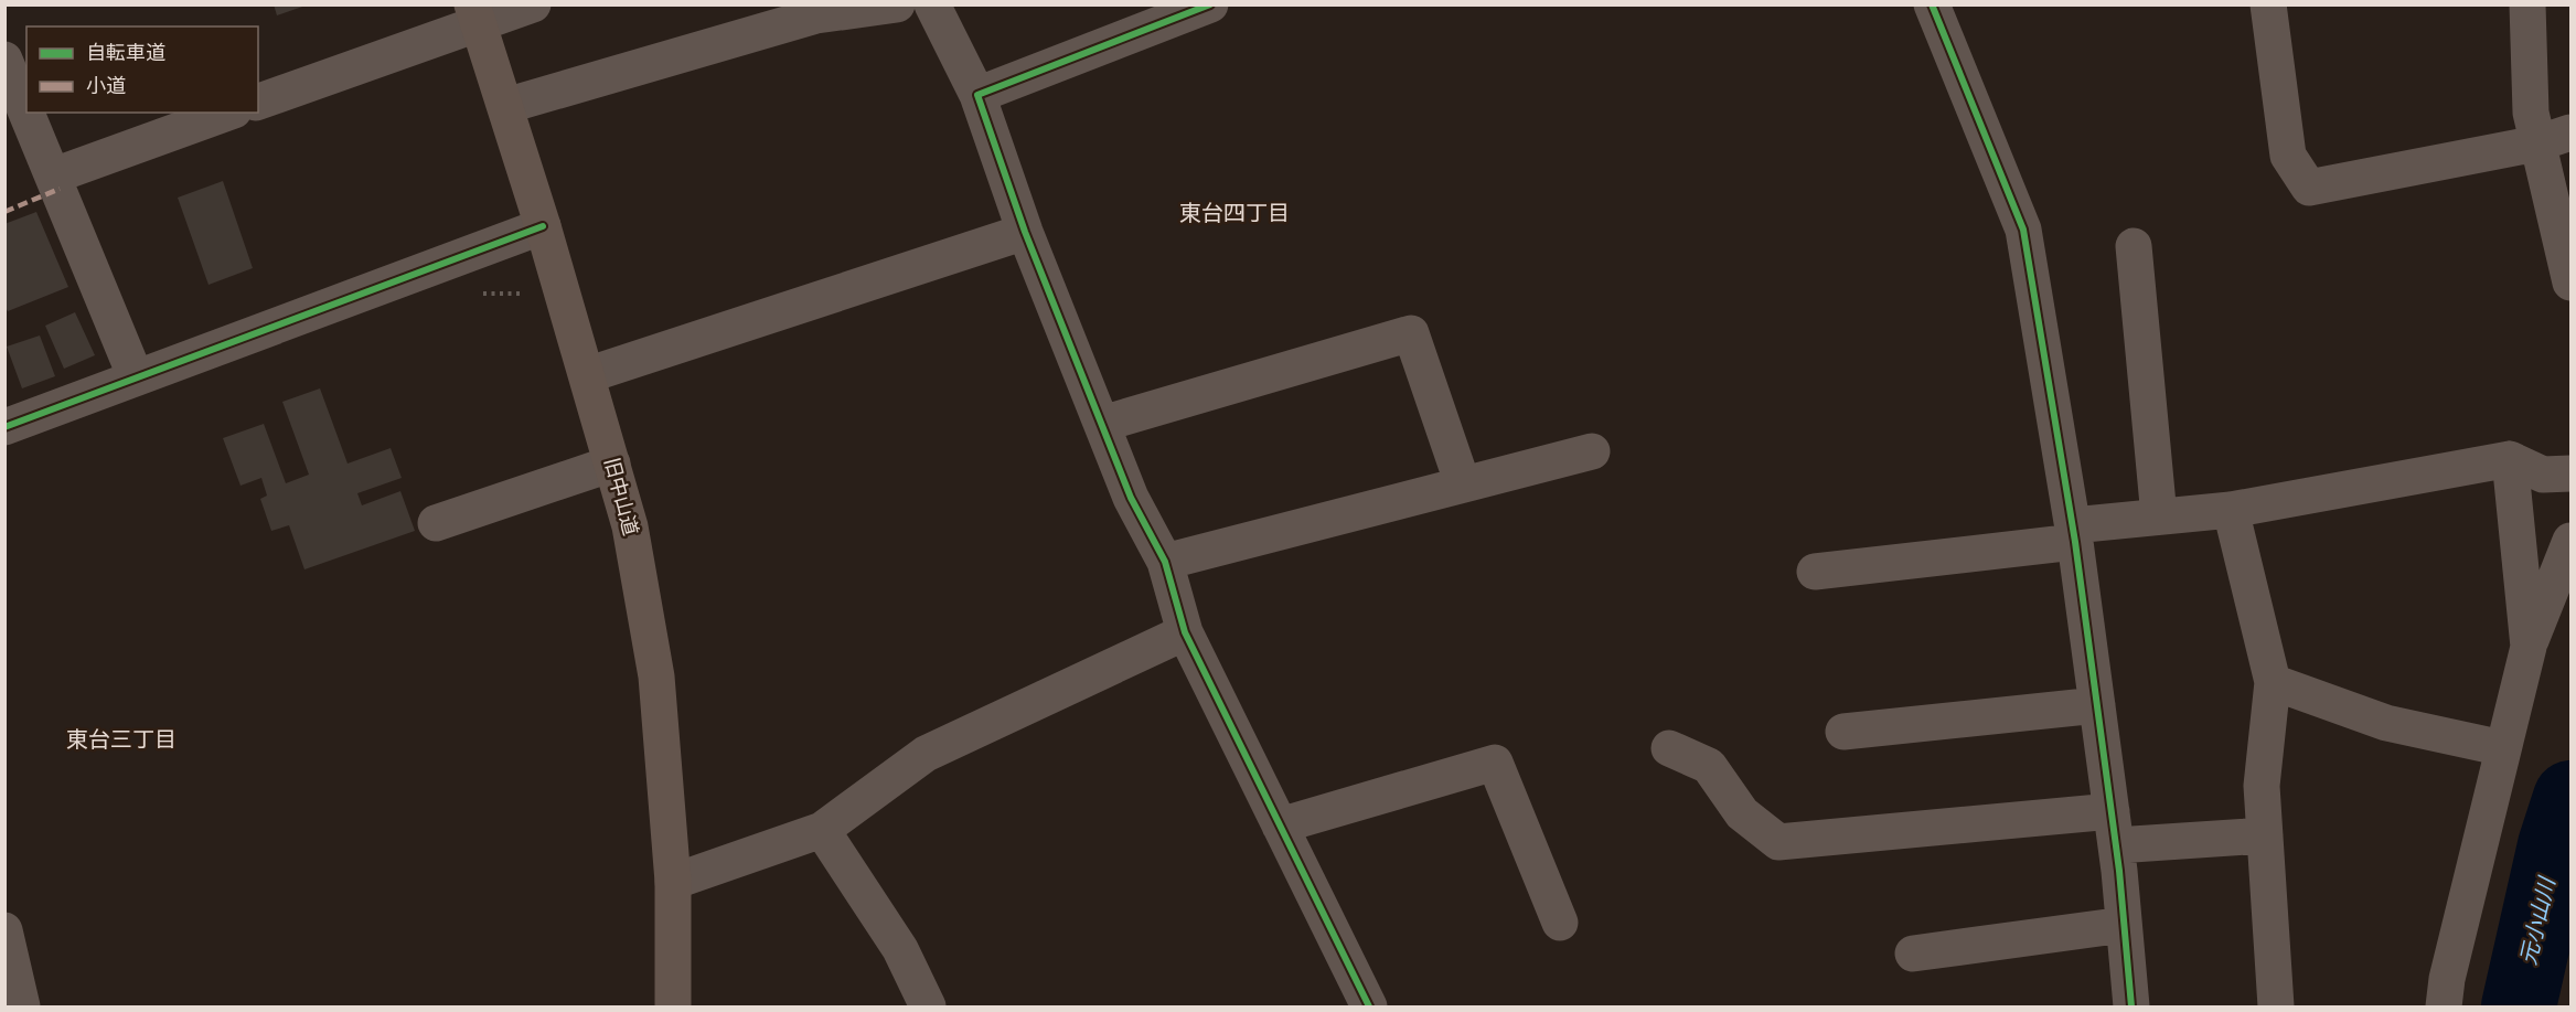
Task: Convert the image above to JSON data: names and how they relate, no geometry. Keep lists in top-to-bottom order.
{
  "streets": {
    "main road": ["旧中山道"]
  },
  "districts": ["東台四丁目", "東台三丁目"],
  "water": ["元小山川"],
  "legend": ["自転車道", "小道"]
}
